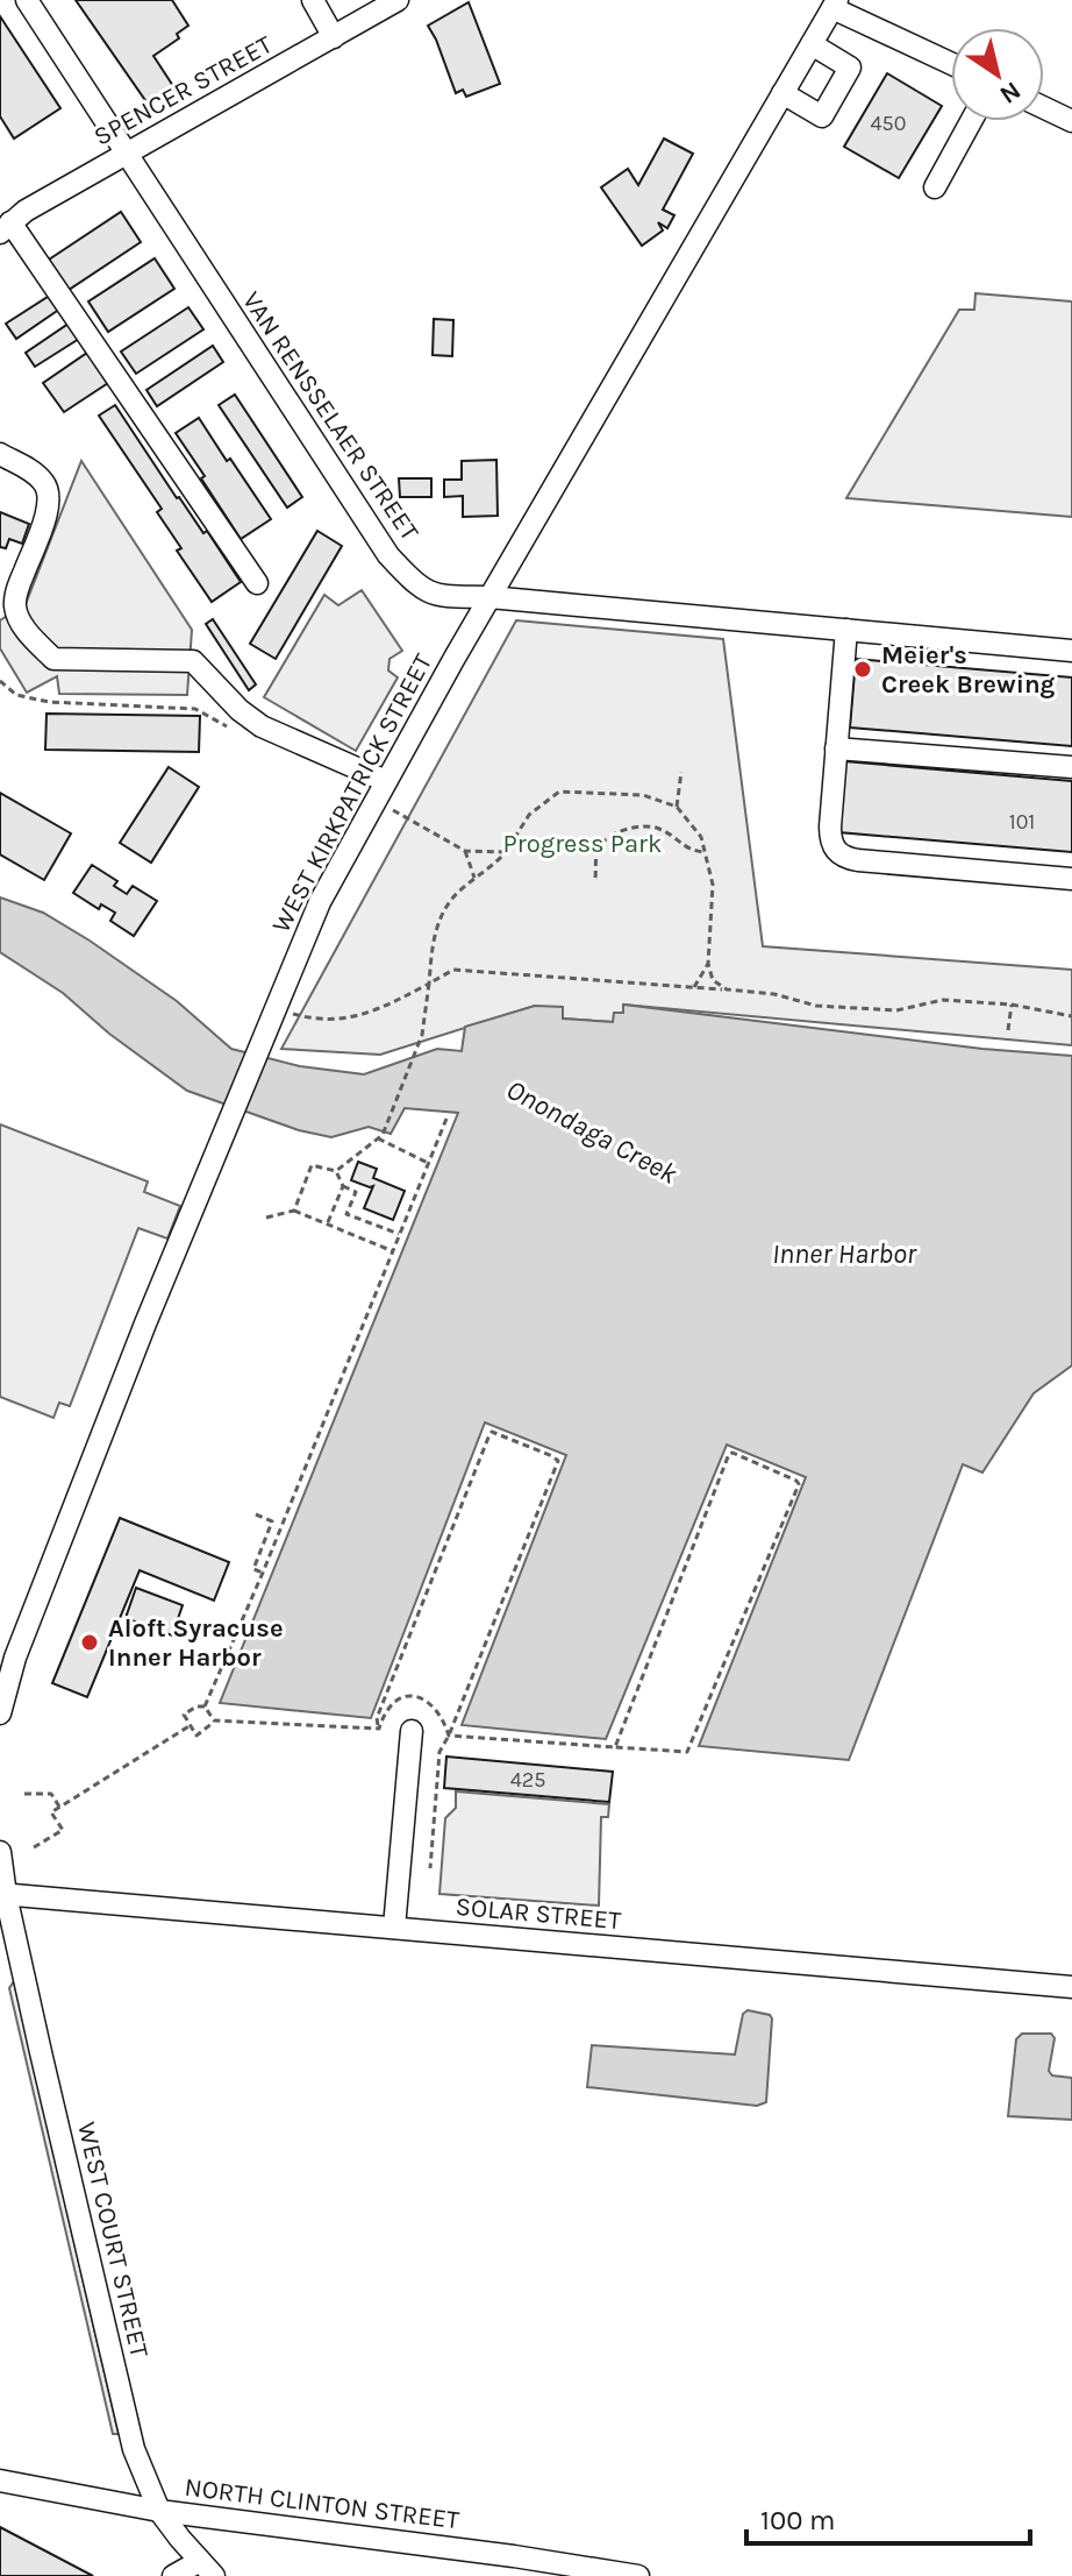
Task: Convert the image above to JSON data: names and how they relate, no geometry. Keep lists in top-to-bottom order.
{
  "streets": {
    "street": [
      "SPENCER STREET",
      "VAN RENSSELAER STREET",
      "WEST KIRKPATRICK STREET",
      "SOLAR STREET",
      "WEST COURT STREET",
      "NORTH CLINTON STREET"
    ]
  },
  "crossings": [
    ["SPENCER STREET", "VAN RENSSELAER STREET"],
    ["VAN RENSSELAER STREET", "WEST KIRKPATRICK STREET"],
    ["SOLAR STREET", "WEST COURT STREET"],
    ["WEST COURT STREET", "NORTH CLINTON STREET"]
  ],
  "water": ["Onondaga Creek", "Inner Harbor"],
  "parks": ["Progress Park"],
  "places": ["Meier's Creek Brewing", "Aloft Syracuse Inner Harbor"],
  "house_numbers": ["450", "101", "425"],
  "scale_bar": "100 m",
  "north": "bottom right"
}
